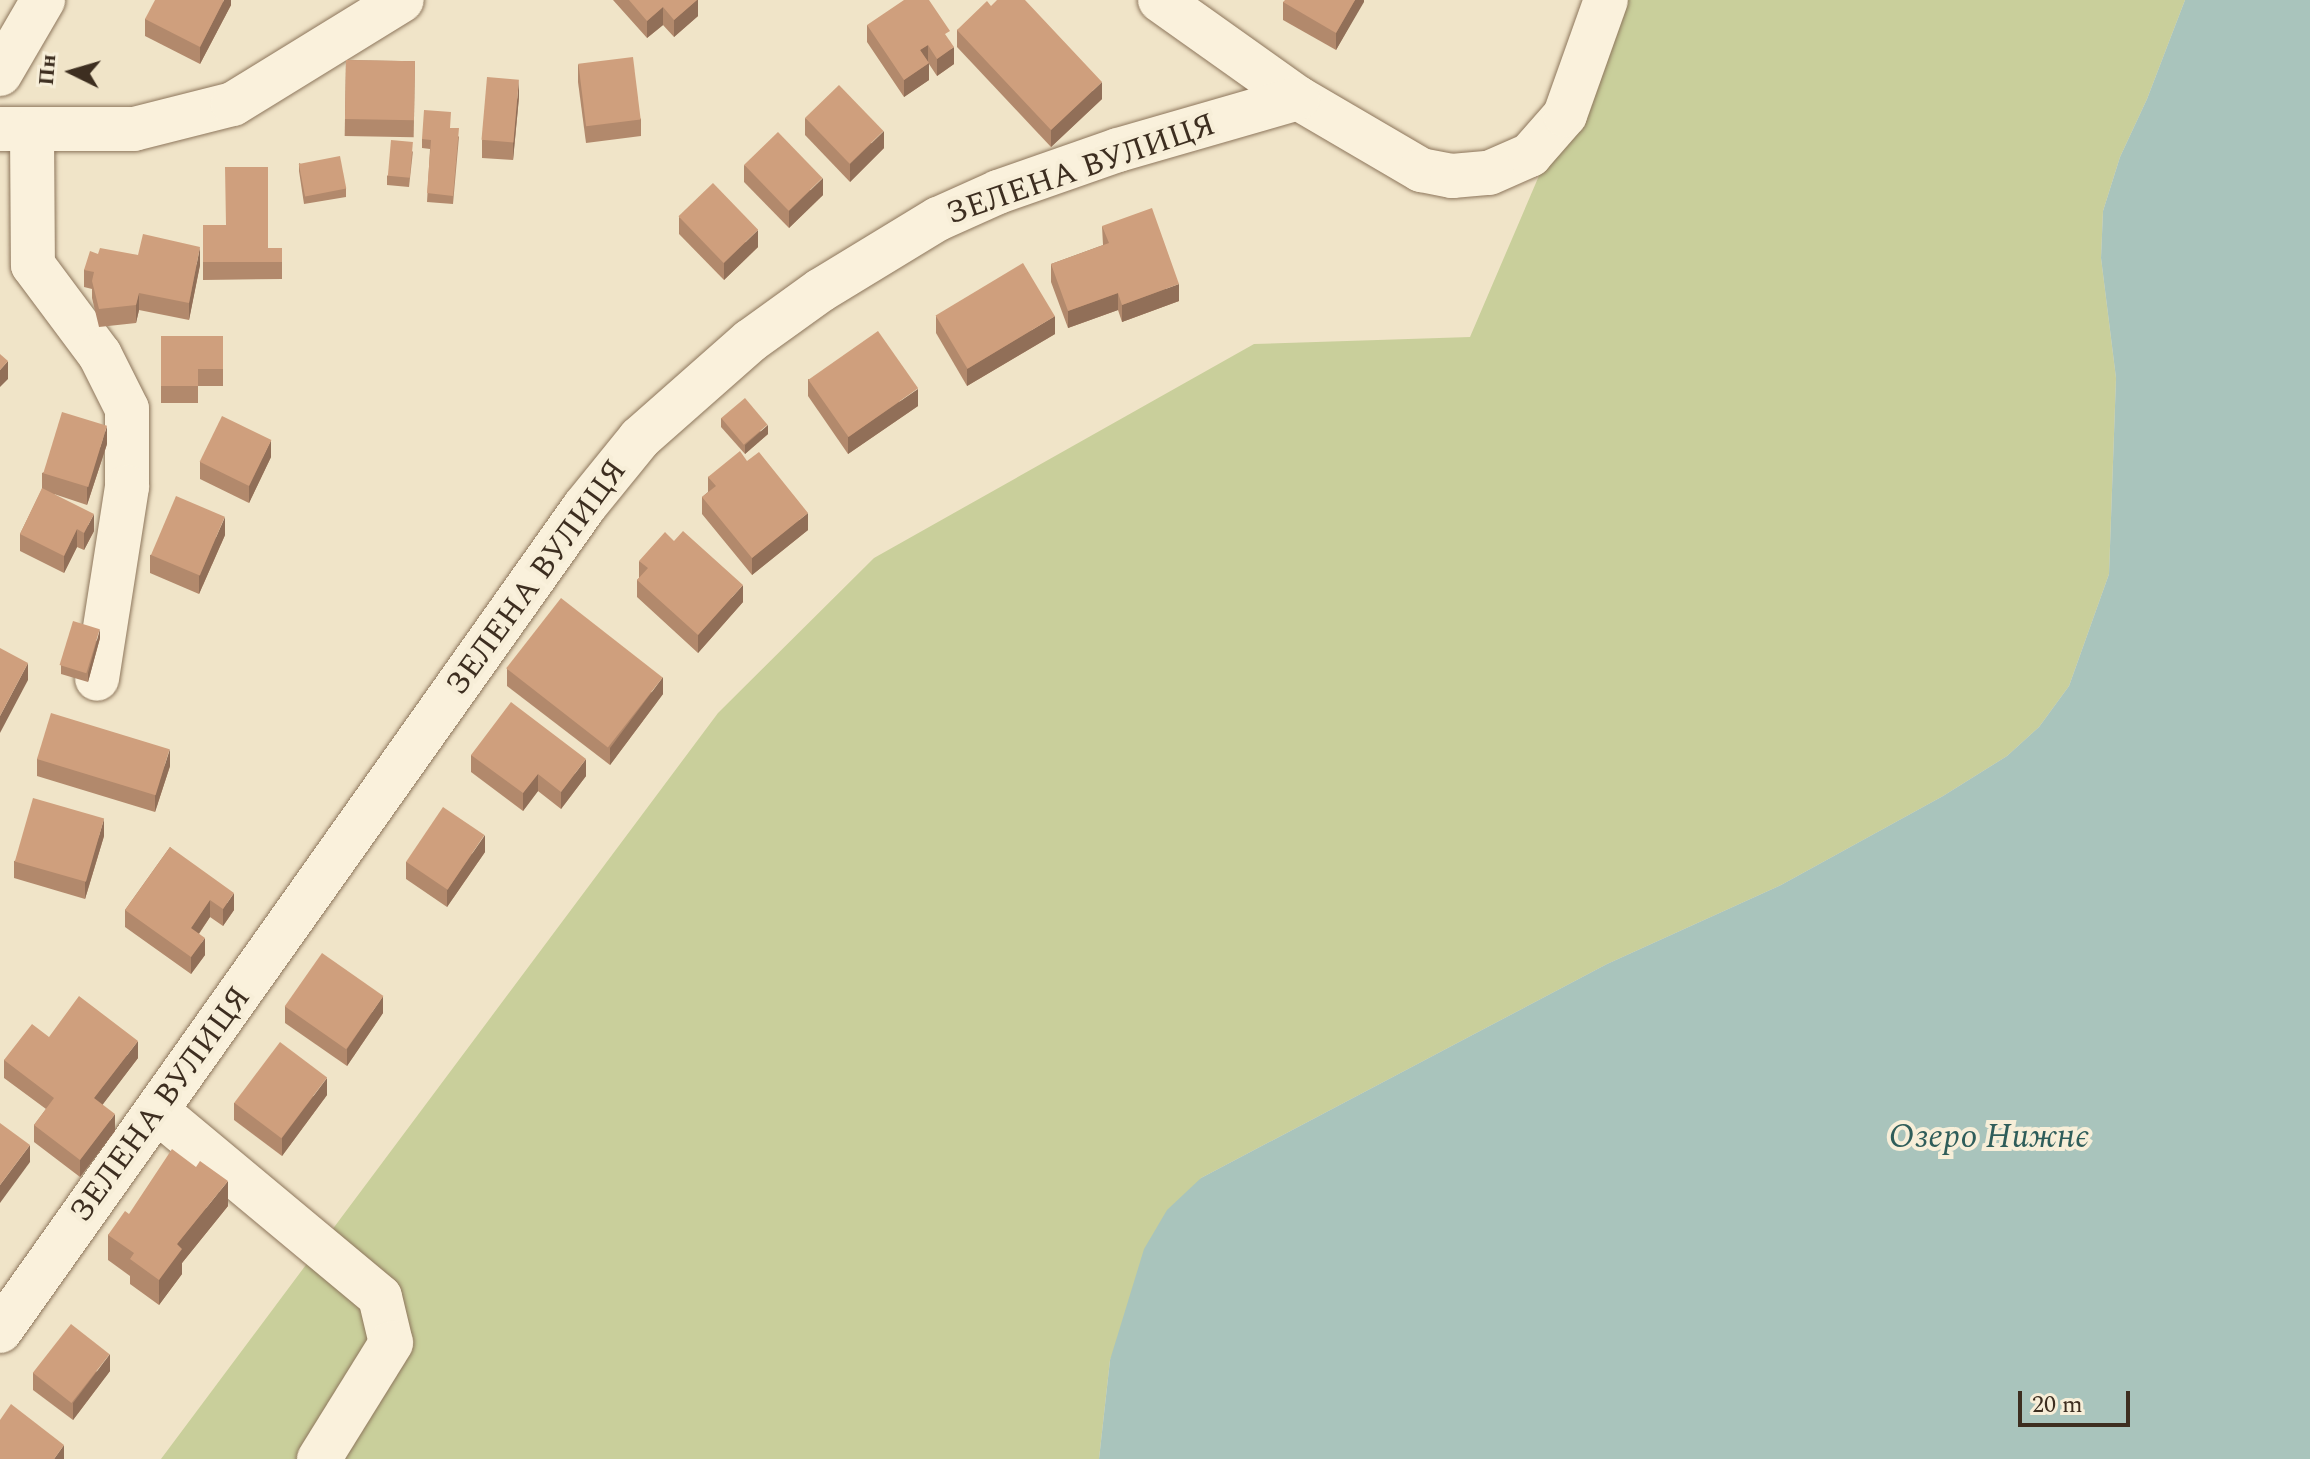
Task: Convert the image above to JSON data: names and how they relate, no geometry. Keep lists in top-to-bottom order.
{
  "streets": {
    "street": ["ЗЕЛЕНА ВУЛИЦЯ"]
  },
  "water": ["Озеро Нижнє"],
  "scale_bar": "20 m",
  "north": "left"
}
